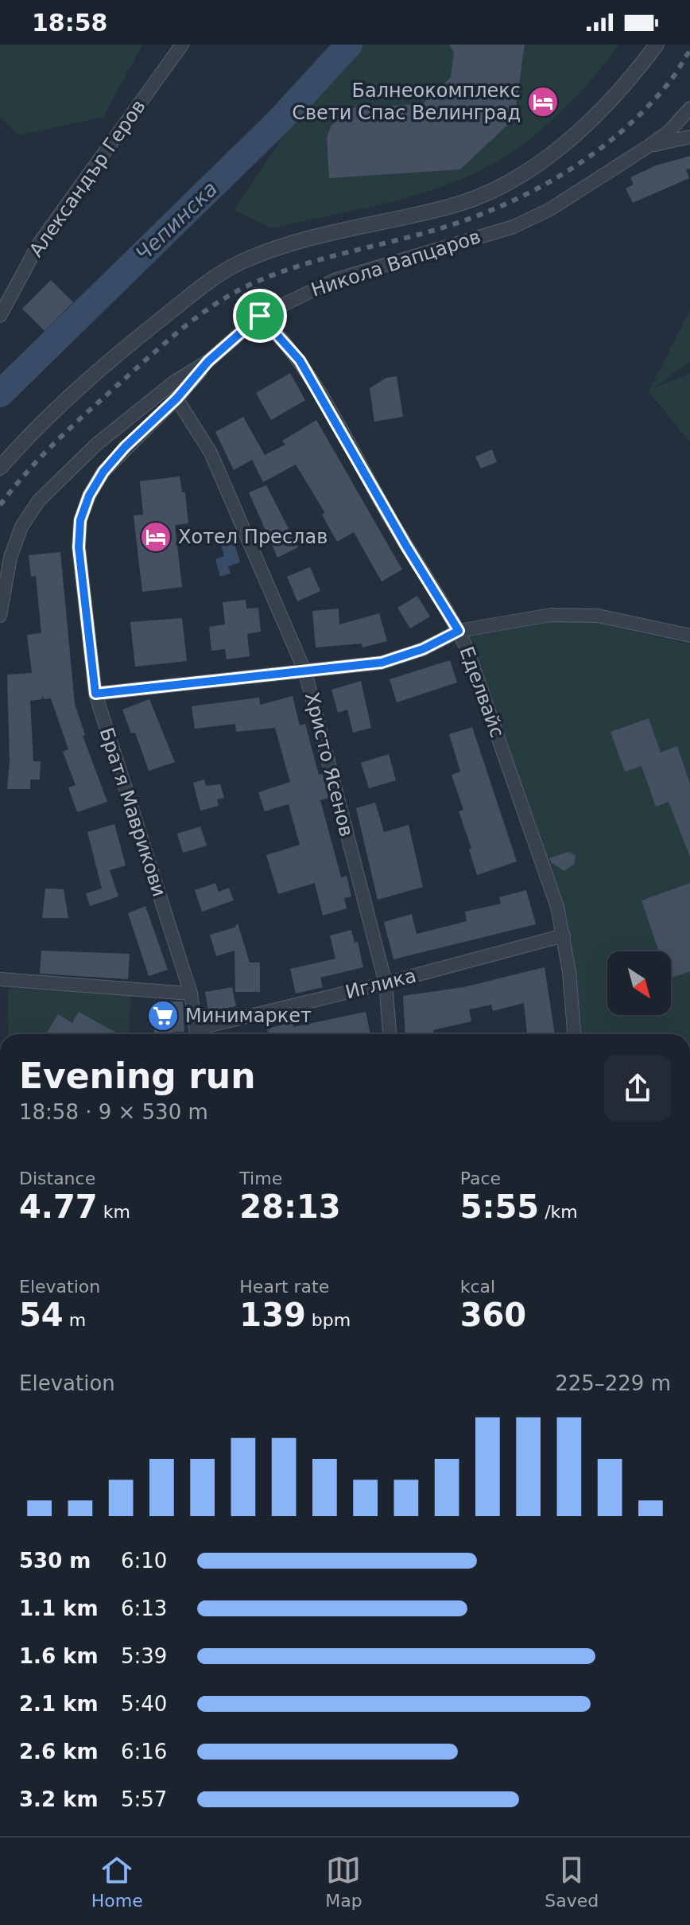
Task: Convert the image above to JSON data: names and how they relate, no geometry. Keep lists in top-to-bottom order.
{
  "streets": {
    "street": [
      "Александър Геров",
      "Никола Вапцаров",
      "Еделвайс",
      "Христо Ясенов",
      "Братя Маврикови",
      "Иглика"
    ]
  },
  "crossings": [
    ["Никола Вапцаров", "Еделвайс"],
    ["Никола Вапцаров", "Братя Маврикови"],
    ["Еделвайс", "Иглика"],
    ["Христо Ясенов", "Братя Маврикови"],
    ["Христо Ясенов", "Иглика"],
    ["Братя Маврикови", "Иглика"]
  ],
  "water": ["Чепинска"],
  "places": {
    "hotel": ["Балнеокомплекс Свети Спас Велинград", "Хотел Преслав"],
    "supermarket": ["Минимаркет"]
  },
  "north": "bottom right",
  "page": {
    "status": "18:58",
    "heading": ["Evening run", "18:58 · 9 × 530 m"],
    "stats": [
      ["Distance", "4.77 km"],
      ["Time", "28:13"],
      ["Pace", "5:55 /km"],
      ["Elevation", "54 m"],
      ["Heart rate", "139 bpm"],
      ["kcal", "360"]
    ],
    "chart": ["Elevation", "225–229 m"],
    "list": [
      {
        "name": "530 m",
        "note": "6:10"
      },
      {
        "name": "1.1 km",
        "note": "6:13"
      },
      {
        "name": "1.6 km",
        "note": "5:39"
      },
      {
        "name": "2.1 km",
        "note": "5:40"
      },
      {
        "name": "2.6 km",
        "note": "6:16"
      },
      {
        "name": "3.2 km",
        "note": "5:57"
      }
    ],
    "tabs": ["Home", "Map", "Saved"]
  }
}
